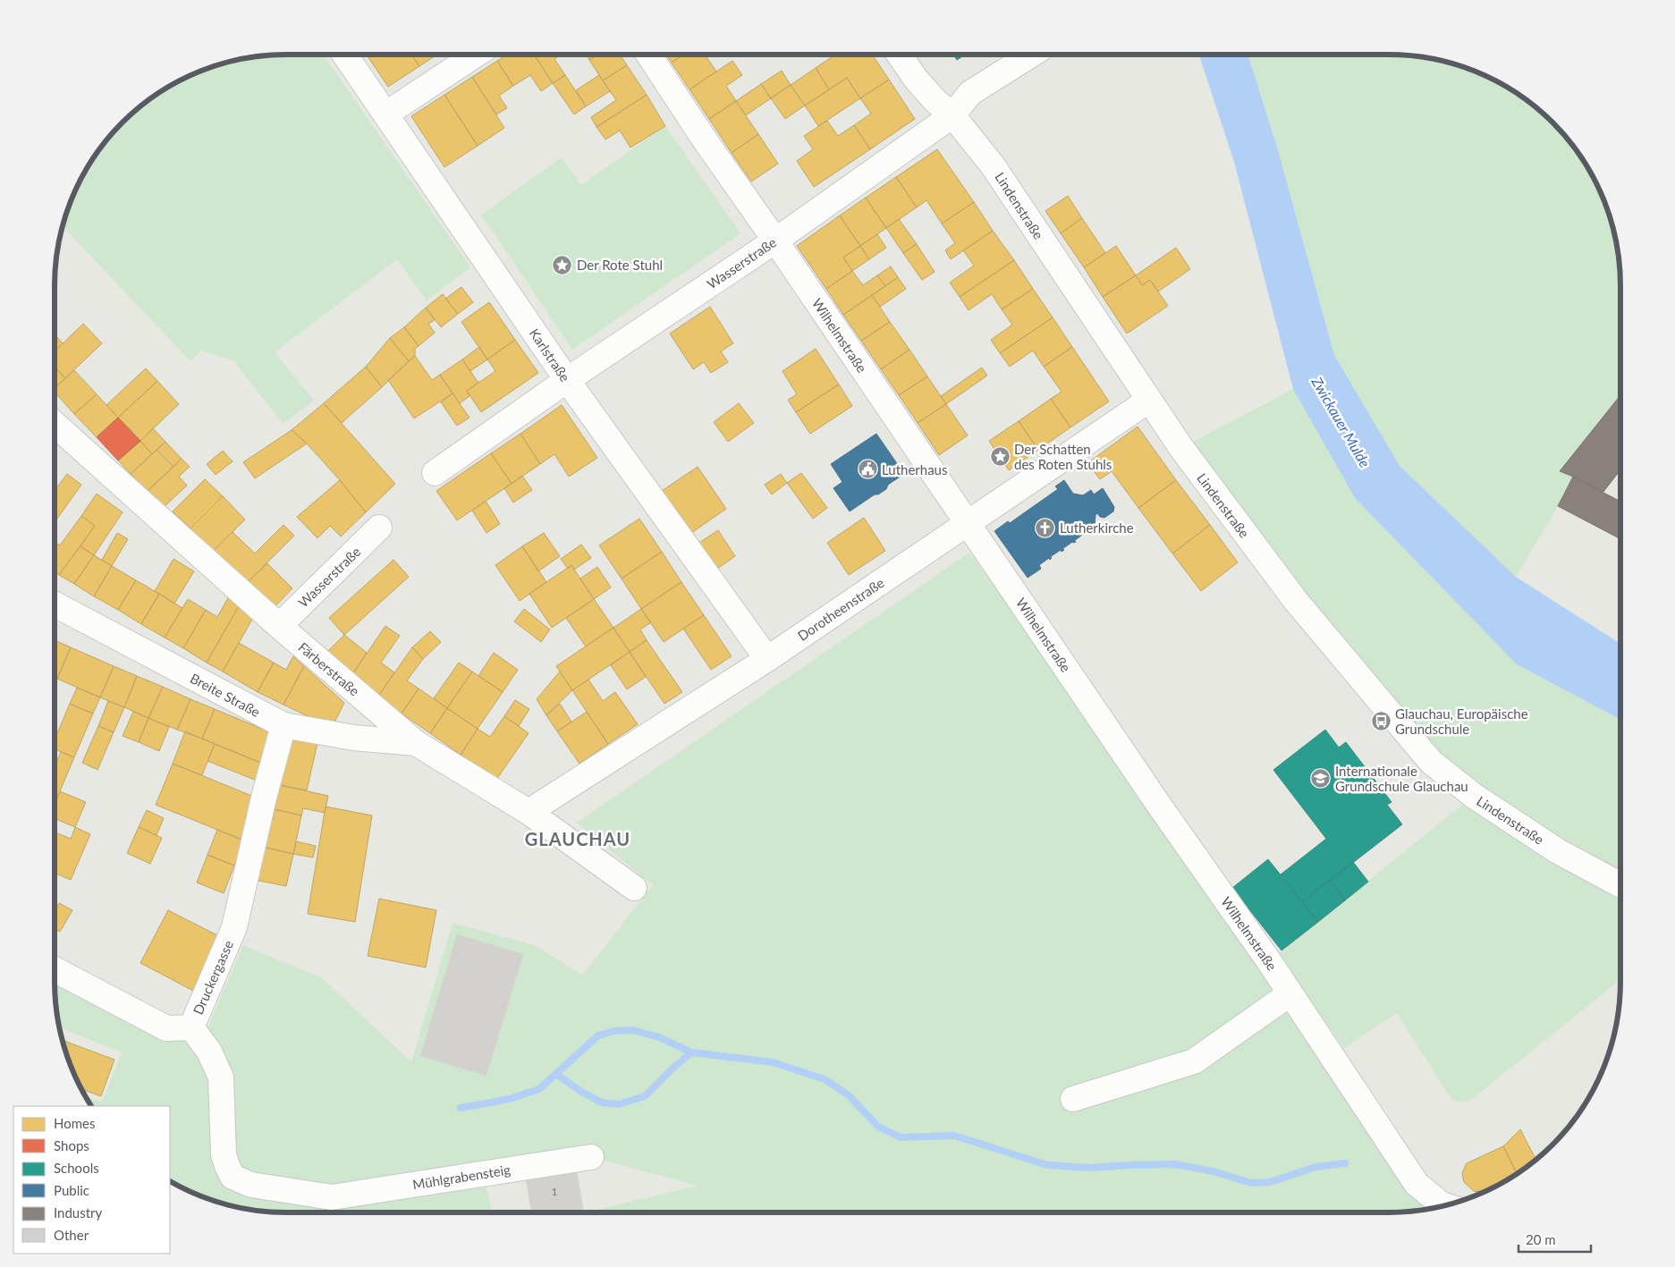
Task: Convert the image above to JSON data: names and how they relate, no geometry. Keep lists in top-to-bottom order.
{
  "streets": {
    "street": [
      "Lindenstraße",
      "Wasserstraße",
      "Wilhelmstraße",
      "Karlstraße",
      "Dorotheenstraße",
      "Färberstraße",
      "Breite Straße",
      "Druckergasse",
      "Mühlgrabensteig"
    ]
  },
  "crossings": [
    ["Lindenstraße", "Wasserstraße"],
    ["Lindenstraße", "Dorotheenstraße"],
    ["Wasserstraße", "Wilhelmstraße"],
    ["Wasserstraße", "Karlstraße"],
    ["Wasserstraße", "Färberstraße"],
    ["Wilhelmstraße", "Dorotheenstraße"],
    ["Karlstraße", "Dorotheenstraße"],
    ["Dorotheenstraße", "Färberstraße"],
    ["Färberstraße", "Breite Straße"],
    ["Breite Straße", "Druckergasse"],
    ["Druckergasse", "Mühlgrabensteig"]
  ],
  "districts": ["GLAUCHAU"],
  "water": ["Zwickauer Mulde"],
  "places": {
    "place": ["Der Rote Stuhl", "Der Schatten des Roten Stuhls"],
    "public building": ["Lutherhaus"],
    "church": ["Lutherkirche"],
    "bus stop": ["Glauchau, Europäische Grundschule"],
    "school or university": ["Internationale Grundschule Glauchau"]
  },
  "house_numbers": ["1"],
  "legend": [
    "Homes",
    "Shops",
    "Schools",
    "Public",
    "Industry",
    "Other"
  ],
  "scale_bar": "20 m"
}
